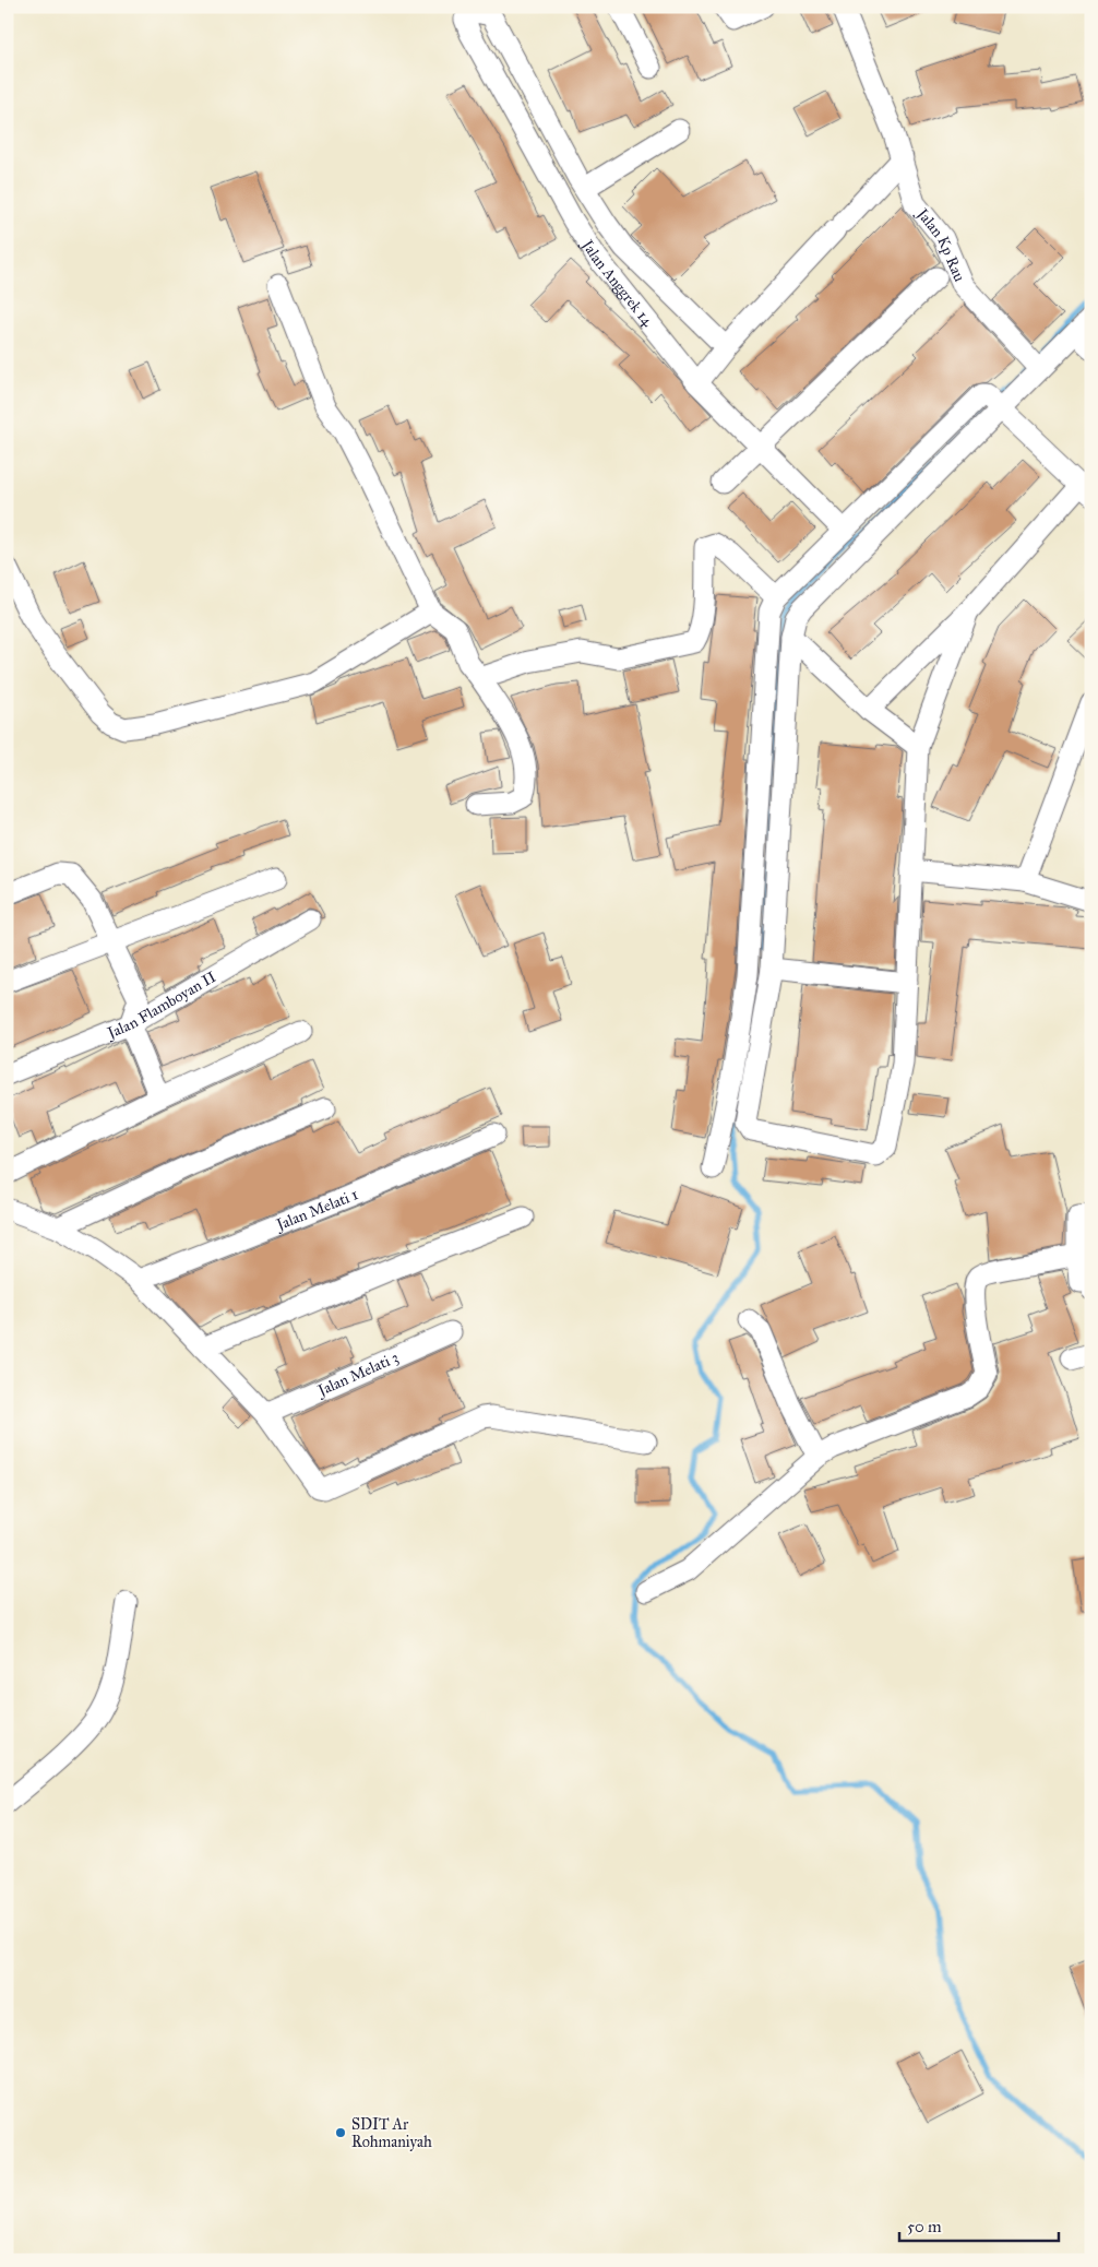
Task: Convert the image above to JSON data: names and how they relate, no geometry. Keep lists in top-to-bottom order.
{
  "streets": {
    "street": [
      "Jalan Kp Rau",
      "Jalan Anggrek 14",
      "Jalan Flamboyan II",
      "Jalan Melati 1",
      "Jalan Melati 3"
    ]
  },
  "places": ["SDIT Ar Rohmaniyah"],
  "scale_bar": "50 m"
}
